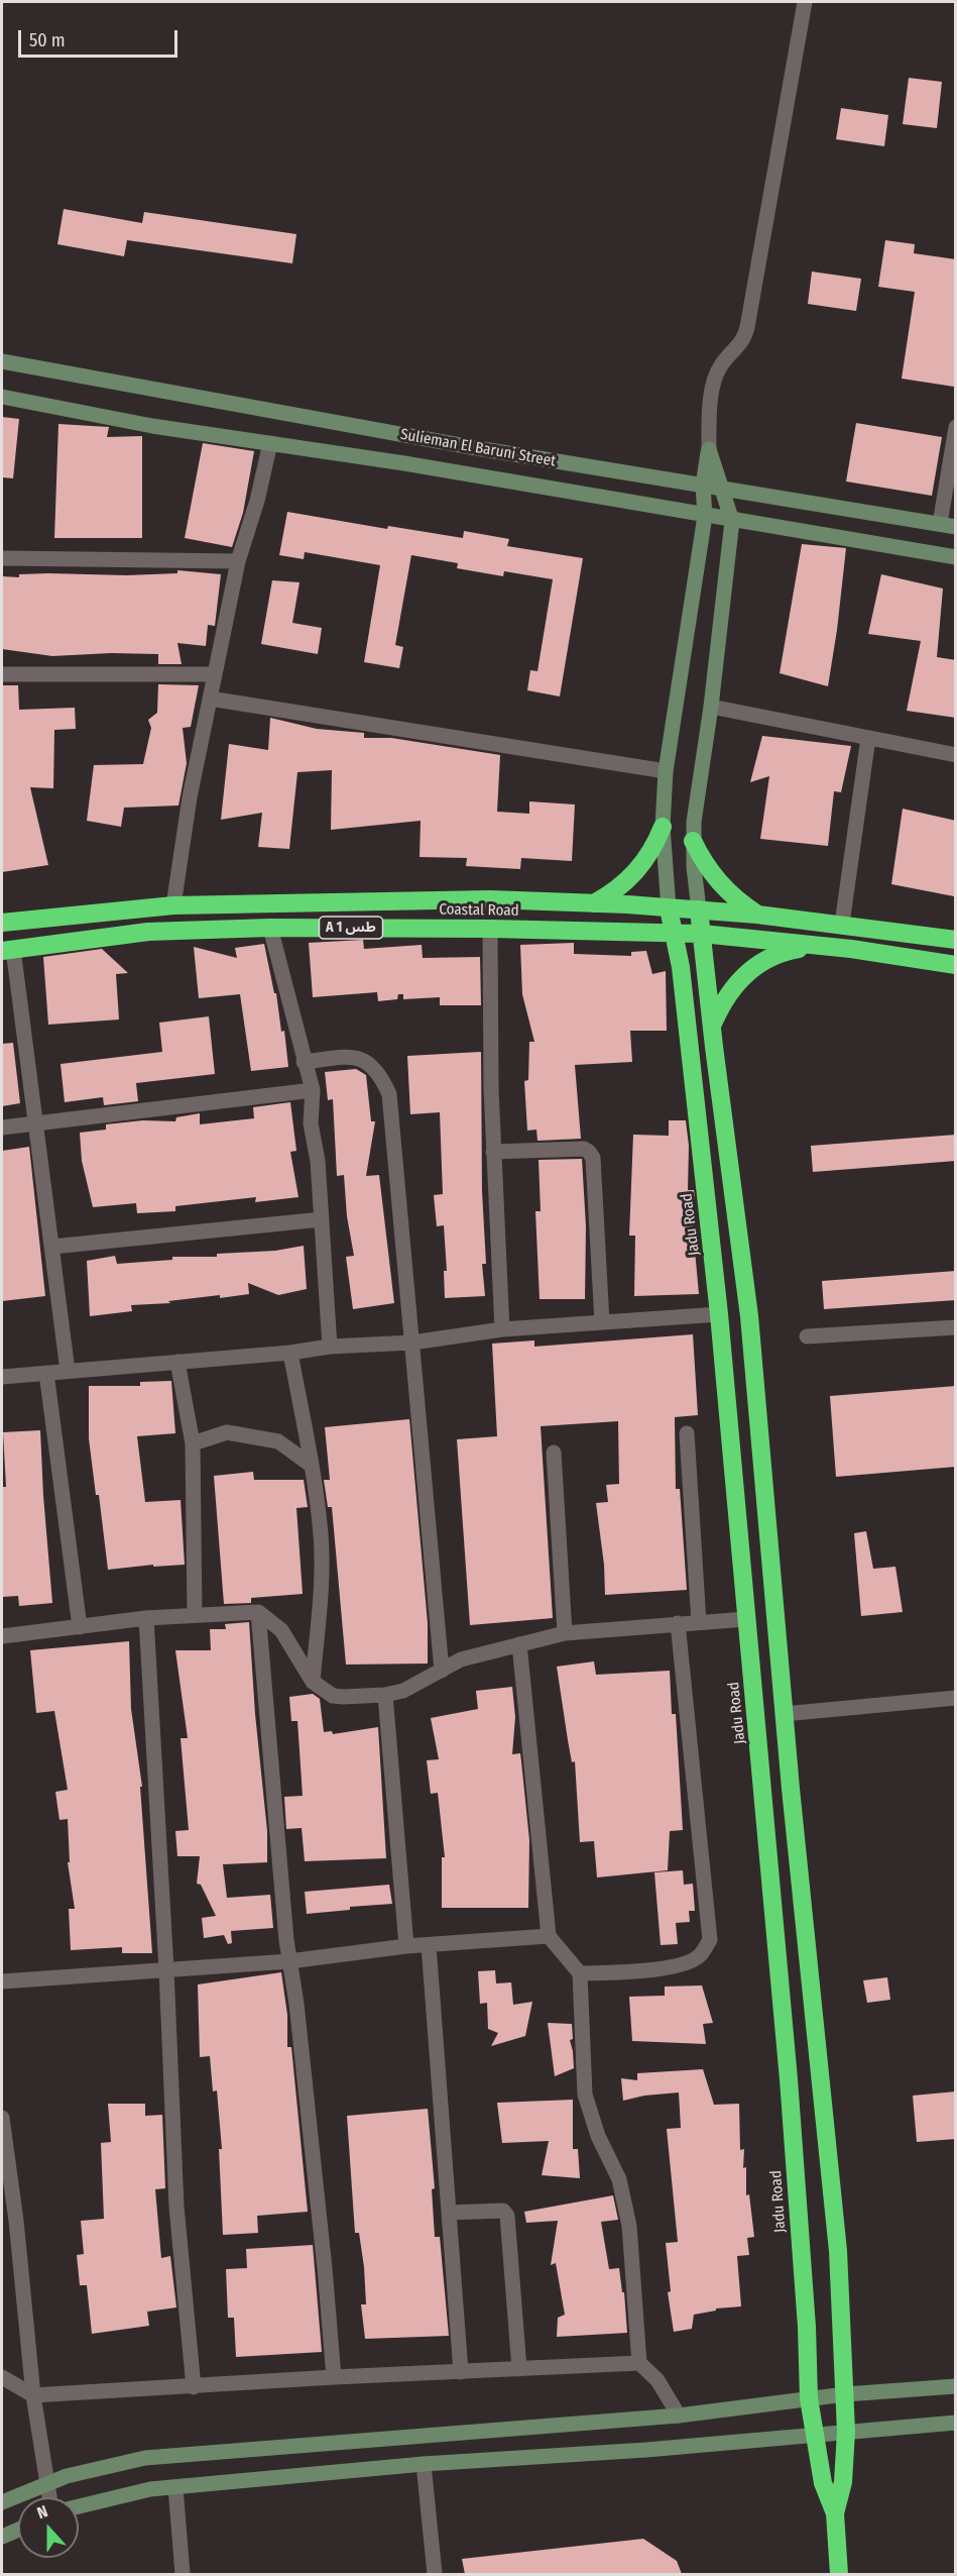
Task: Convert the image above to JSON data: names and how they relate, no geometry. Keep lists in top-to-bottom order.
{
  "streets": {
    "highway": ["Coastal Road", "A 1 طس", "Jadu Road"],
    "street": ["Sulieman El Baruni Street"]
  },
  "crossings": [
    ["Coastal Road", "Jadu Road"]
  ],
  "scale_bar": "50 m",
  "north": "top"
}
